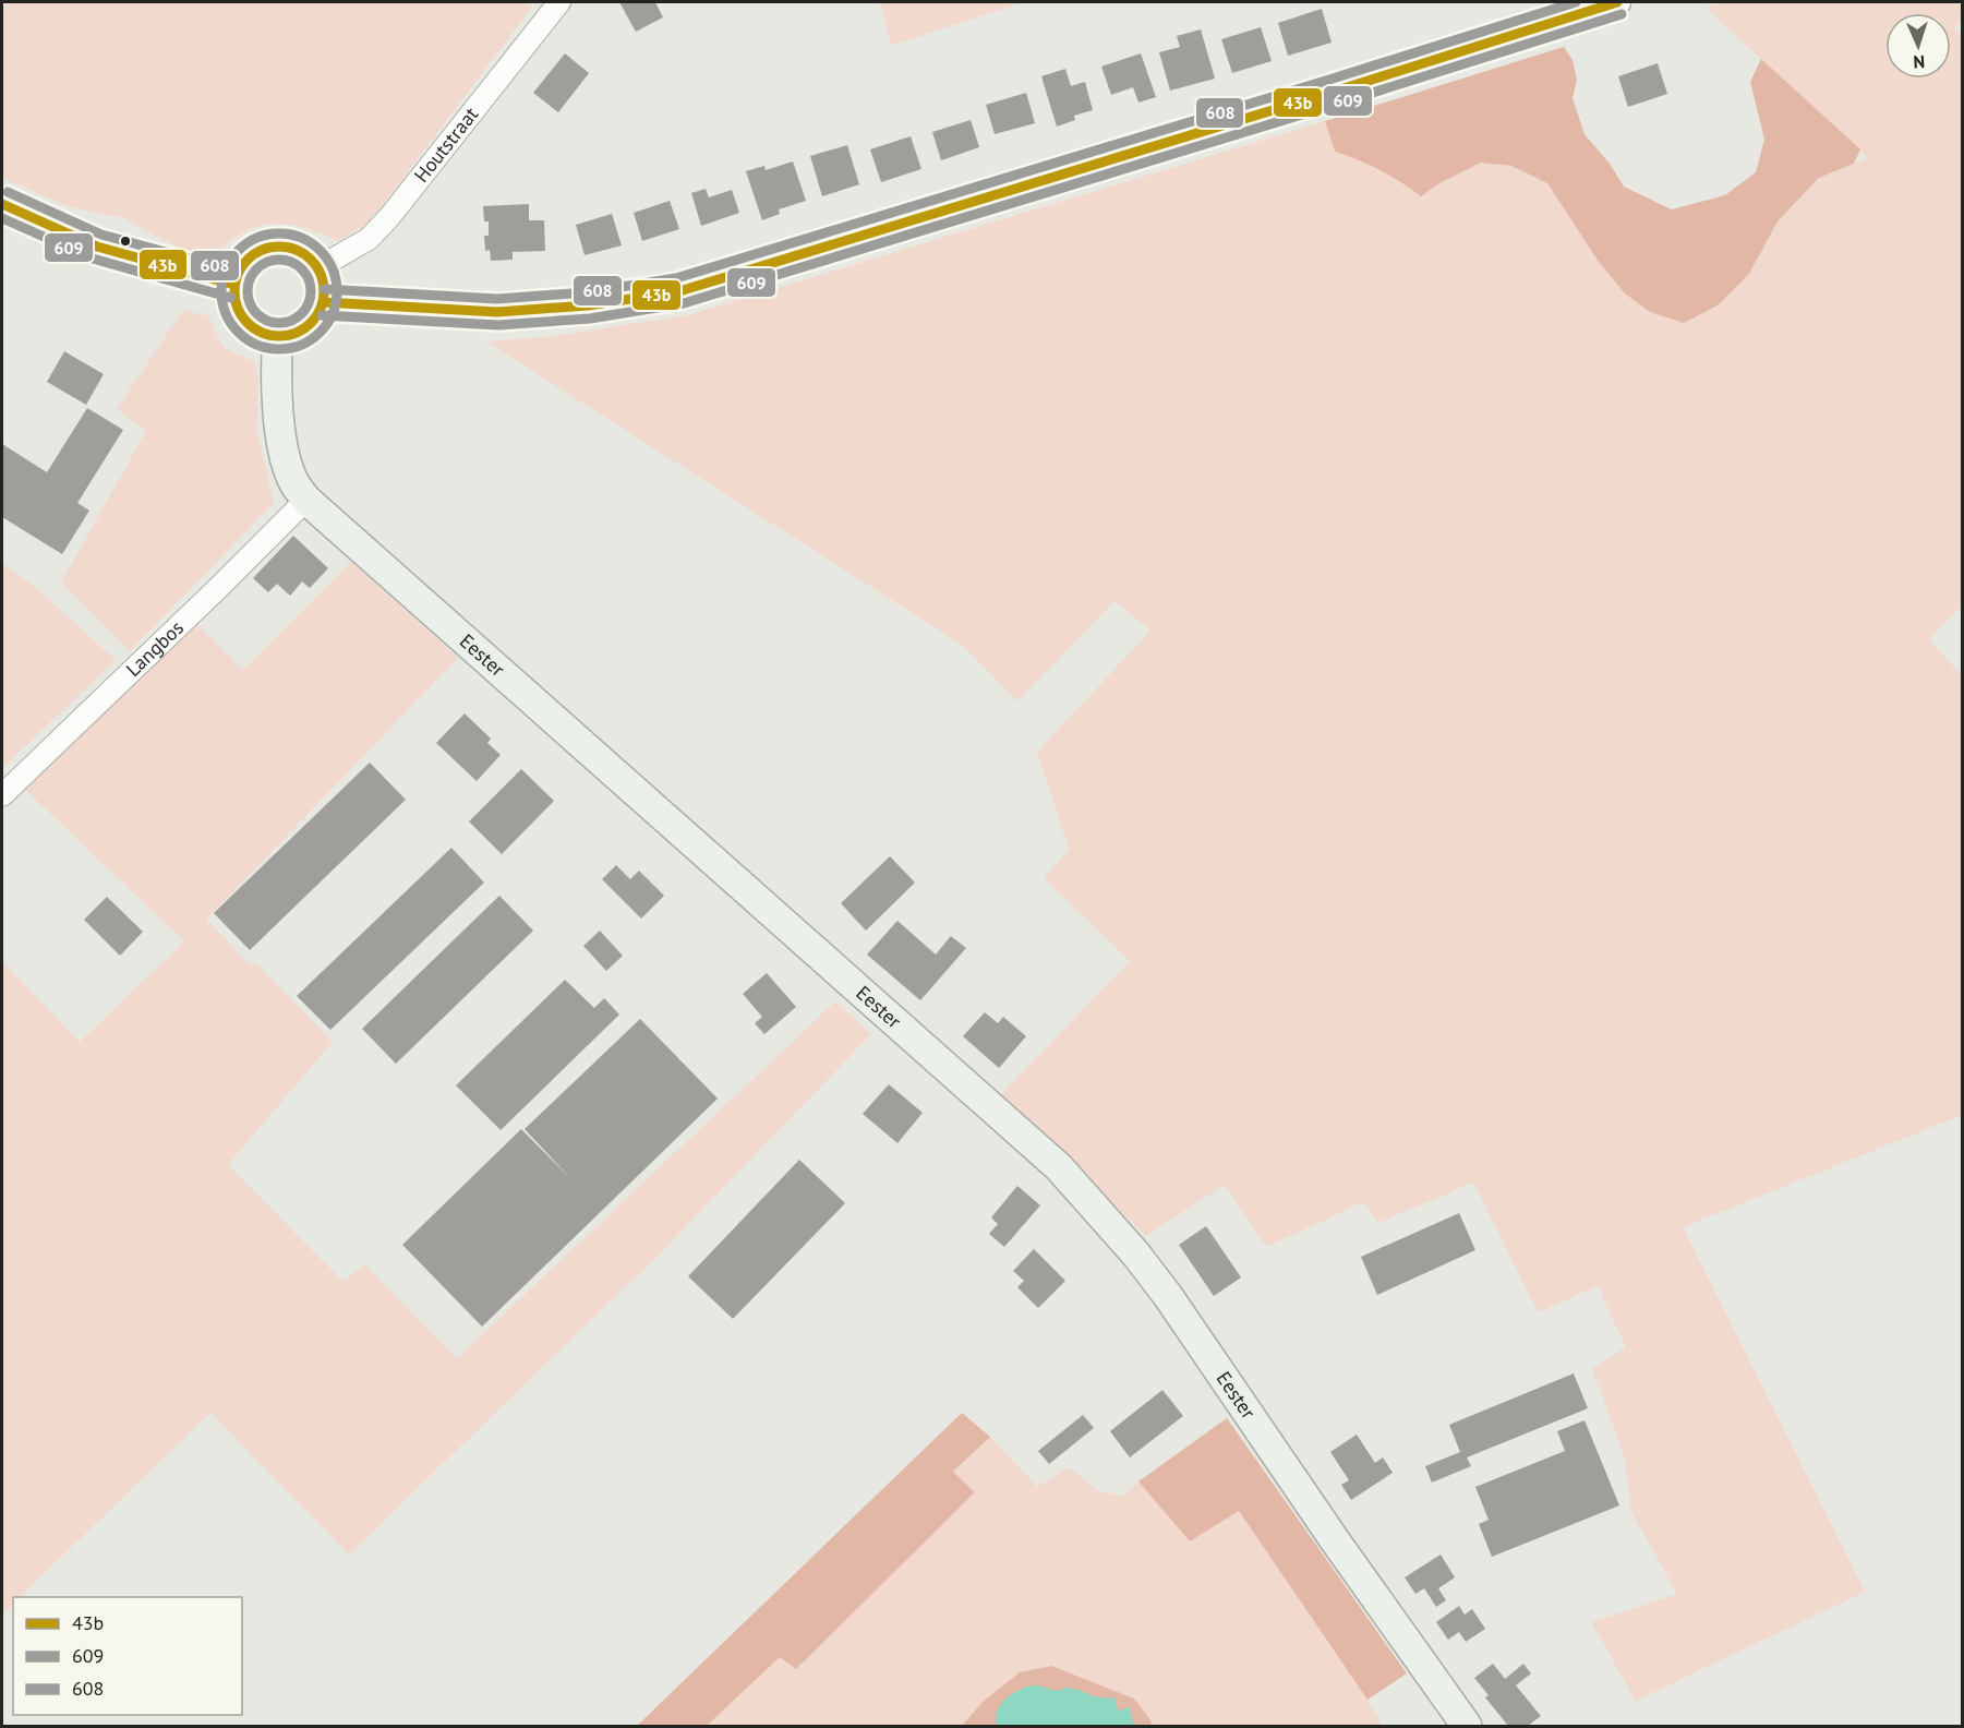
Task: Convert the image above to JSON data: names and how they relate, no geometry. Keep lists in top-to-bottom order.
{
  "streets": {
    "main road": ["Eester"],
    "street": ["Houtstraat", "Langbos"]
  },
  "crossings": [
    ["Houtstraat", "Eester"],
    ["Langbos", "Eester"]
  ],
  "lines": ["transit line 43b", "transit line 608", "transit line 609"],
  "legend": ["43b", "609", "608"],
  "north": "bottom"
}
